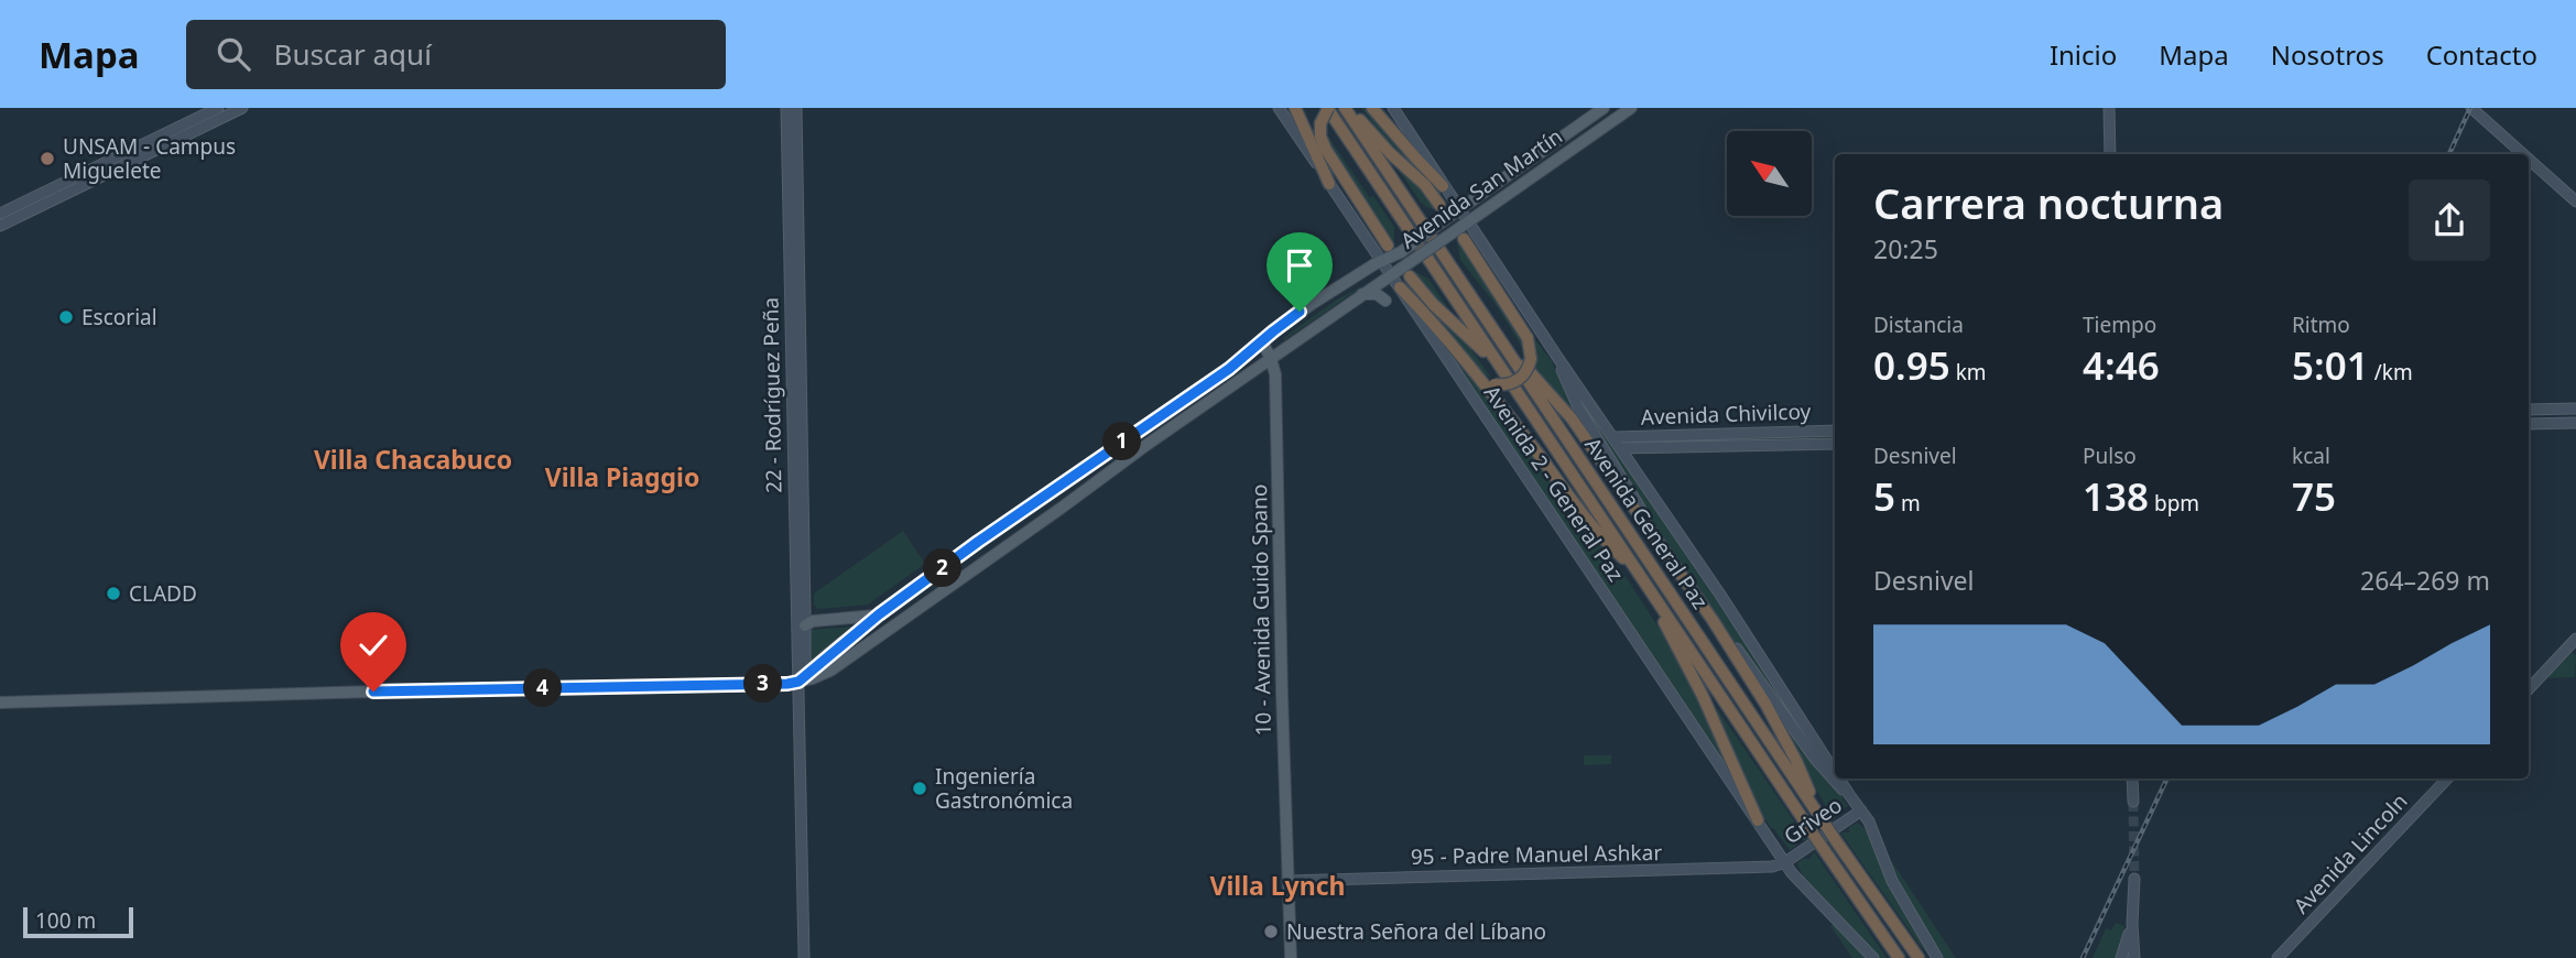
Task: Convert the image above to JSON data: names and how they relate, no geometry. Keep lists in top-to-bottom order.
{
  "streets": {
    "highway": ["Avenida General Paz"],
    "main road": ["Avenida San Martín", "10 - Avenida Guido Spano"],
    "street": [
      "22 - Rodríguez Peña",
      "Avenida Chivilcoy",
      "Avenida 2 - General Paz",
      "Griveo",
      "Avenida Lincoln",
      "95 - Padre Manuel Ashkar"
    ]
  },
  "crossings": [
    ["Avenida San Martín", "22 - Rodríguez Peña"],
    ["Avenida San Martín", "Avenida 2 - General Paz"],
    ["Avenida San Martín", "Avenida General Paz"],
    ["Avenida San Martín", "10 - Avenida Guido Spano"],
    ["Avenida Chivilcoy", "Avenida General Paz"],
    ["Avenida 2 - General Paz", "Griveo"],
    ["Avenida 2 - General Paz", "95 - Padre Manuel Ashkar"],
    ["Avenida General Paz", "Griveo"],
    ["10 - Avenida Guido Spano", "95 - Padre Manuel Ashkar"],
    ["Griveo", "95 - Padre Manuel Ashkar"]
  ],
  "districts": ["Villa Chacabuco", "Villa Piaggio", "Villa Lynch"],
  "places": [
    "UNSAM - Campus Miguelete",
    "Escorial",
    "CLADD",
    "Ingeniería Gastronómica",
    "Nuestra Señora del Líbano"
  ],
  "scale_bar": "100 m",
  "north": "top left",
  "page": {
    "header": "Mapa",
    "search": "Buscar aquí",
    "nav": [
      "Inicio",
      "Mapa",
      "Nosotros",
      "Contacto"
    ],
    "heading": ["Carrera nocturna", "20:25"],
    "stats": [
      ["Distancia", "0.95 km"],
      ["Tiempo", "4:46"],
      ["Ritmo", "5:01 /km"],
      ["Desnivel", "5 m"],
      ["Pulso", "138 bpm"],
      ["kcal", "75"]
    ],
    "pins": [
      "1",
      "2",
      "3",
      "4"
    ],
    "chart": ["Desnivel", "264–269 m"],
    "scale": "100 m"
  }
}
